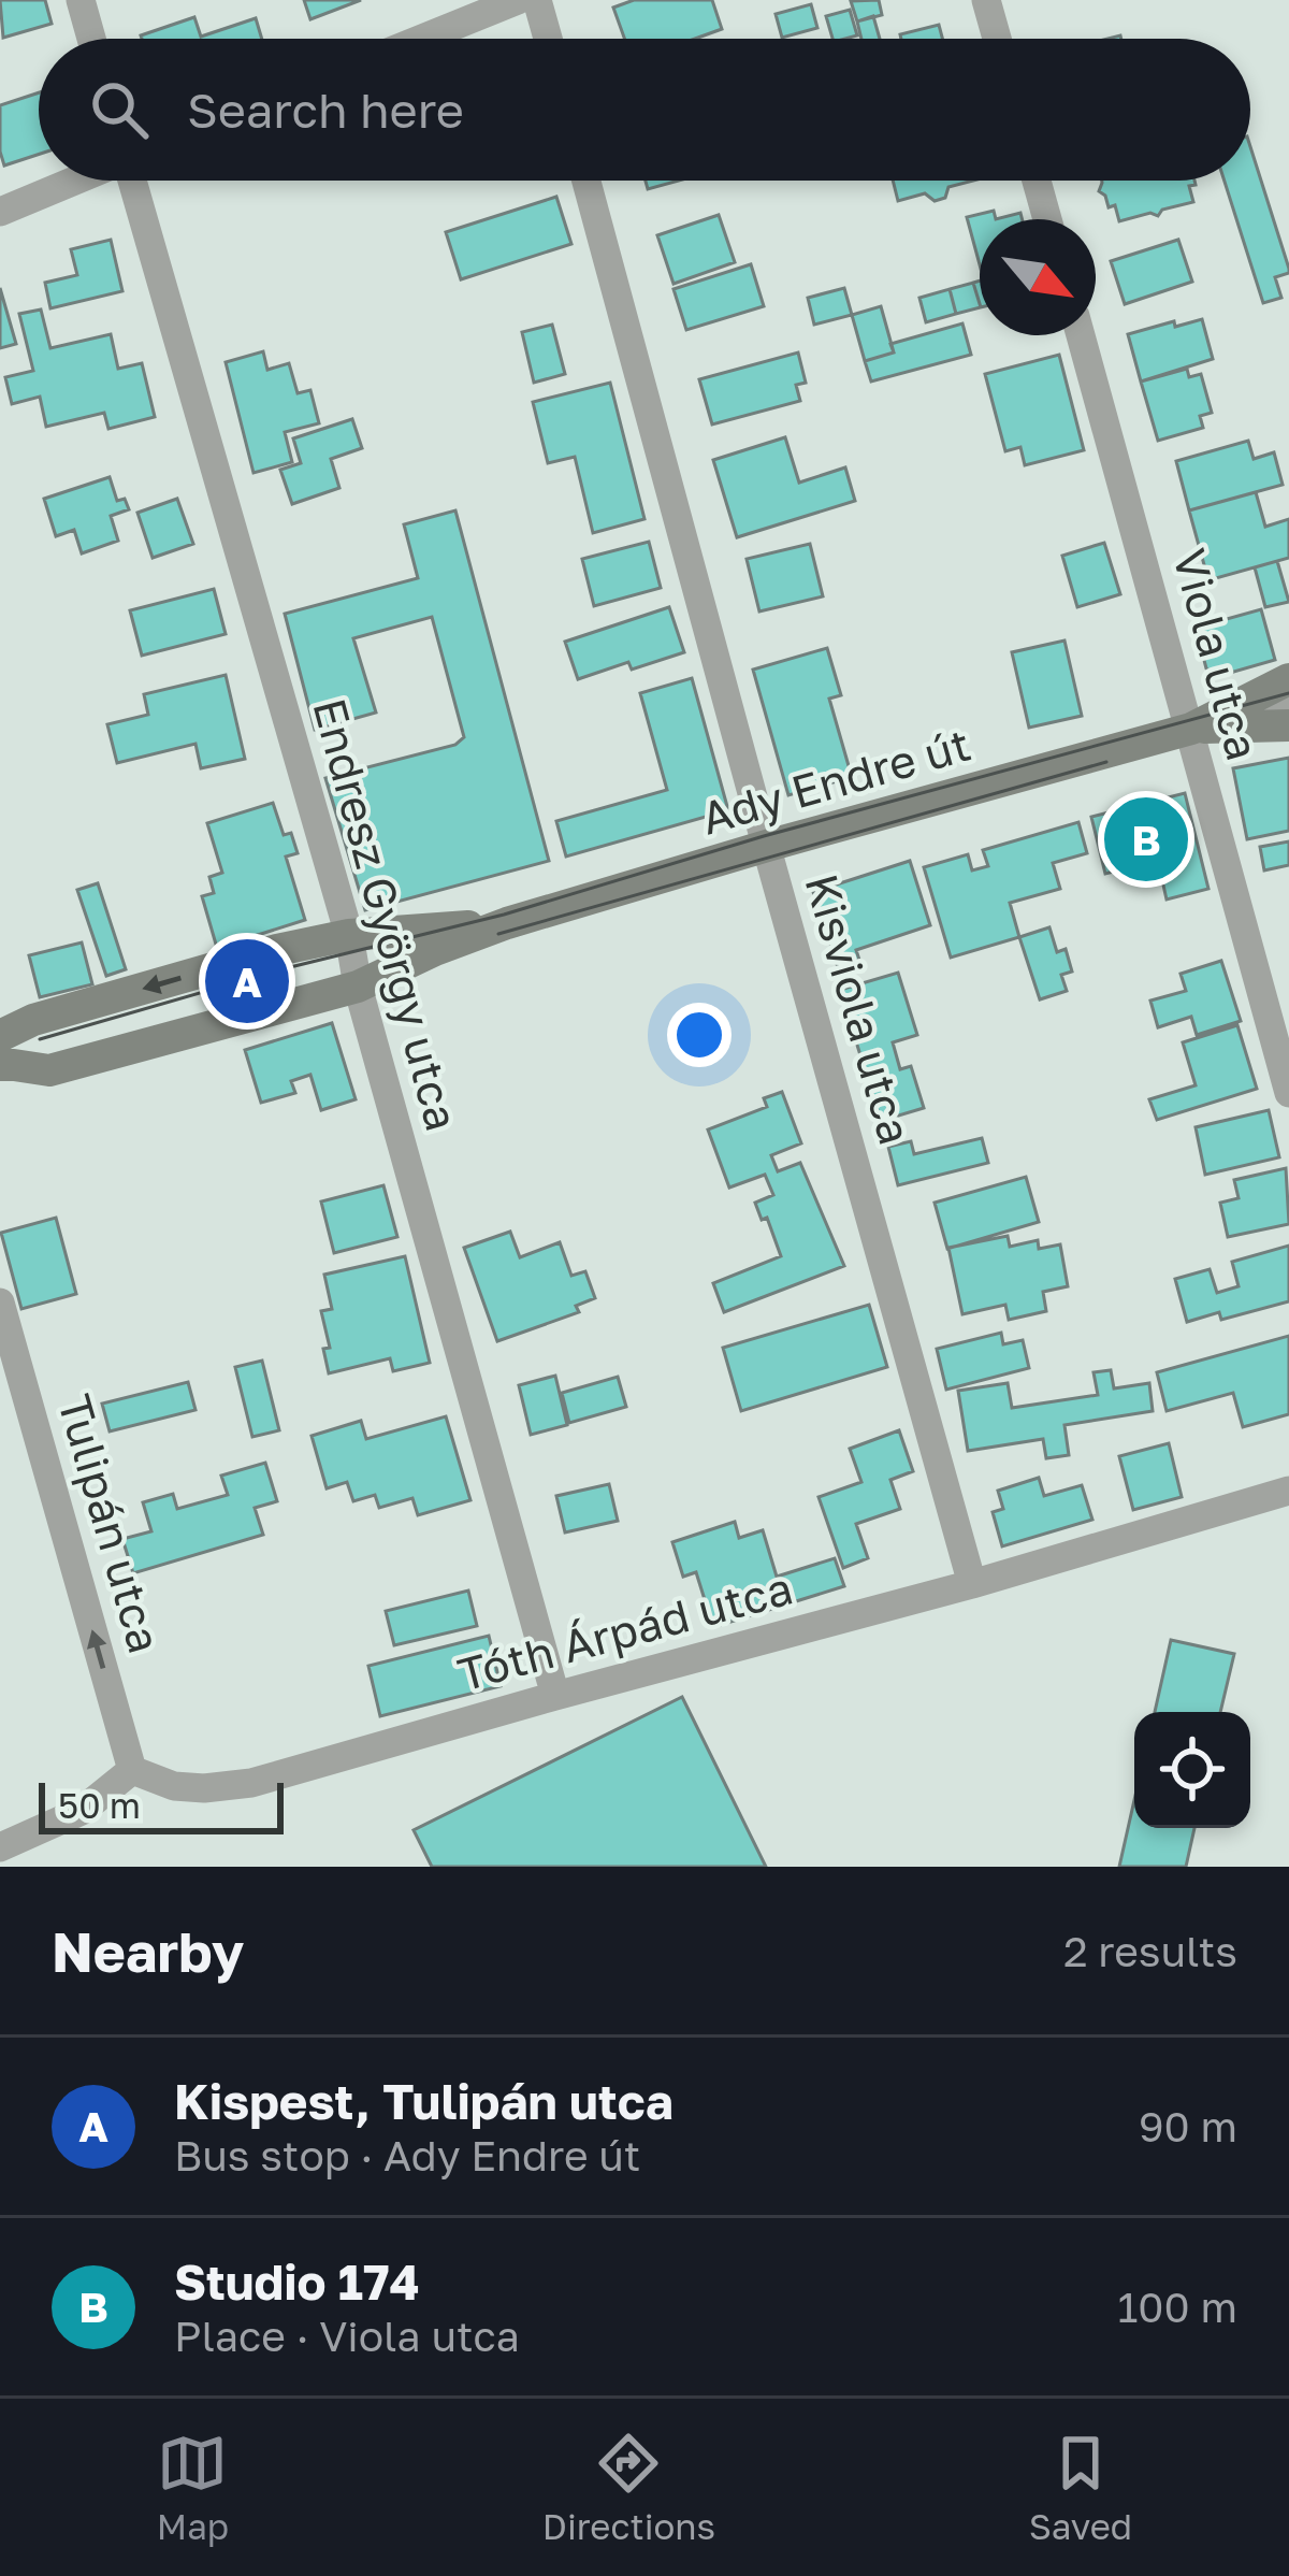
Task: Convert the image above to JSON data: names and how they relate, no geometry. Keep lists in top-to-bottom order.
{
  "streets": {
    "street": [
      "Viola utca",
      "Ady Endre út",
      "Endresz György utca",
      "Kisviola utca",
      "Tulipán utca",
      "Tóth Árpád utca"
    ]
  },
  "crossings": [
    ["Viola utca", "Ady Endre út"],
    ["Ady Endre út", "Endresz György utca"],
    ["Ady Endre út", "Kisviola utca"],
    ["Endresz György utca", "Tóth Árpád utca"],
    ["Kisviola utca", "Tóth Árpád utca"],
    ["Tulipán utca", "Tóth Árpád utca"]
  ],
  "one_way": ["Tulipán utca"],
  "scale_bar": "50 m",
  "north": "bottom right",
  "page": {
    "search": "Search here",
    "pins": ["B", "A"],
    "scale": "50 m",
    "heading": ["Nearby", "2 results"],
    "list": [
      {
        "mark": "A",
        "name": "Kispest, Tulipán utca",
        "note": "Bus stop · Ady Endre út",
        "value": "90 m"
      },
      {
        "mark": "B",
        "name": "Studio 174",
        "note": "Place · Viola utca",
        "value": "100 m"
      }
    ],
    "nav": ["Map", "Directions", "Saved"]
  }
}
